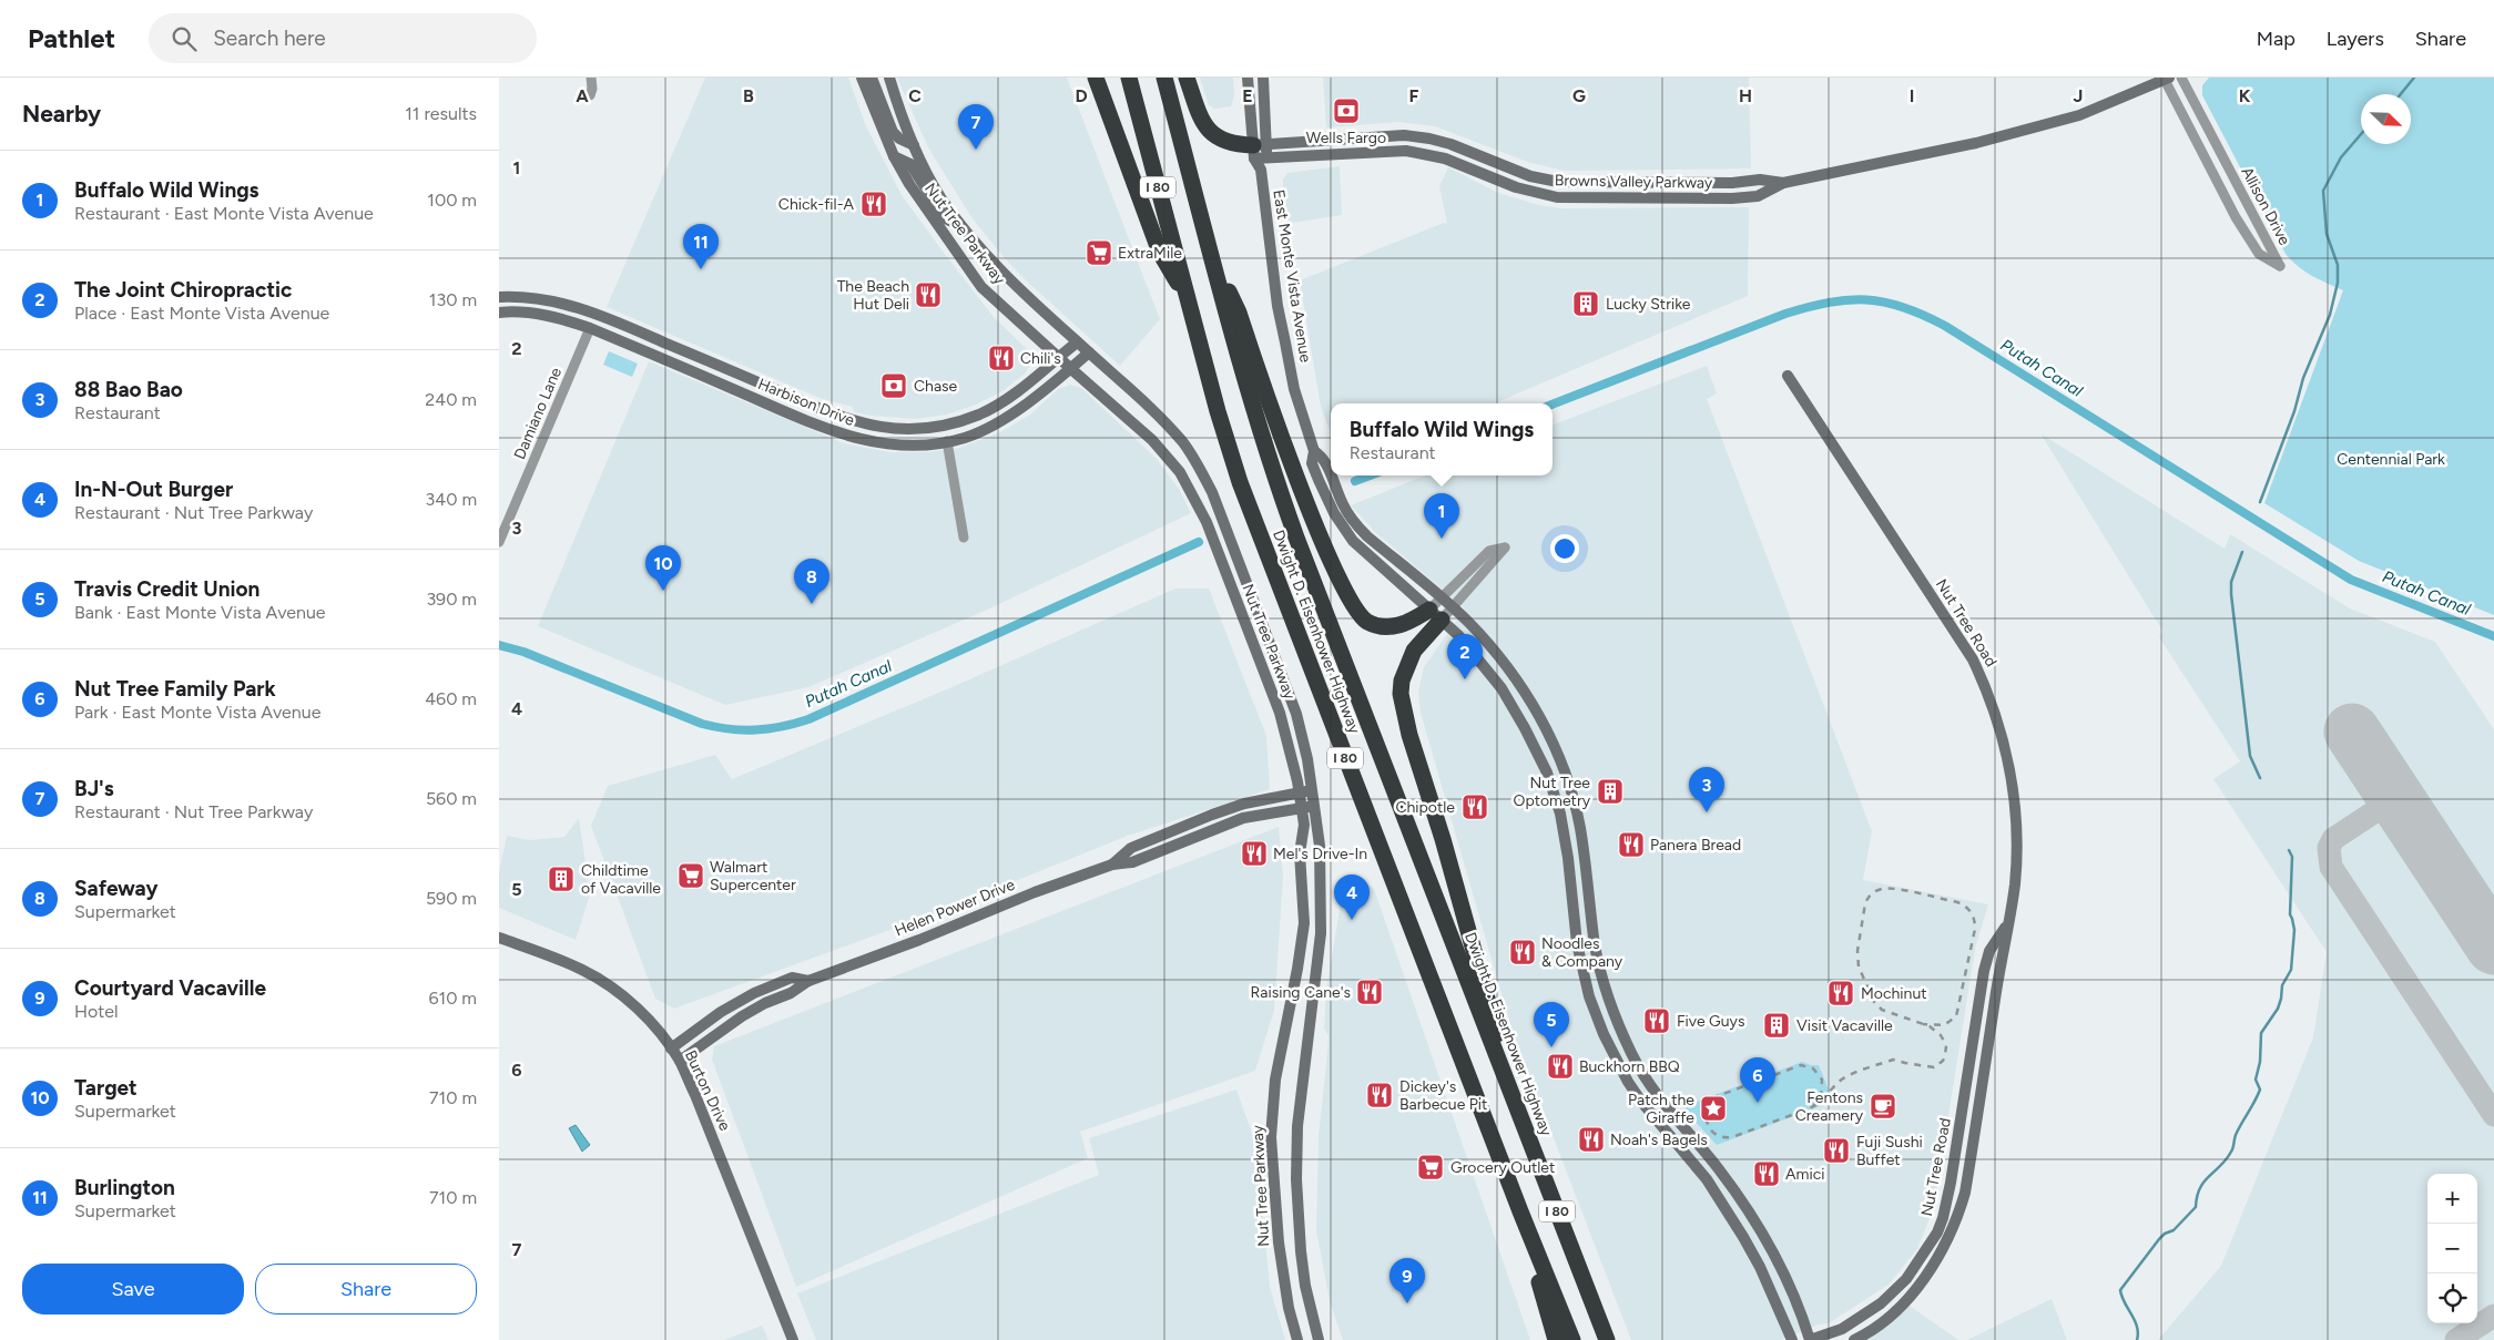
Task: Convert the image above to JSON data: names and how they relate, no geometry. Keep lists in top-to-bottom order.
{
  "streets": {
    "highway": ["I 80", "Dwight D. Eisenhower Highway"],
    "main road": [
      "Browns Valley Parkway",
      "Nut Tree Parkway",
      "East Monte Vista Avenue",
      "Harbison Drive",
      "Nut Tree Road",
      "Helen Power Drive",
      "Burton Drive"
    ],
    "street": ["Allison Drive", "Damiano Lane"]
  },
  "crossings": [
    ["Browns Valley Parkway", "Allison Drive"],
    ["Browns Valley Parkway", "East Monte Vista Avenue"],
    ["Nut Tree Parkway", "Harbison Drive"],
    ["Nut Tree Parkway", "Helen Power Drive"],
    ["East Monte Vista Avenue", "Nut Tree Road"],
    ["Harbison Drive", "Damiano Lane"],
    ["Helen Power Drive", "Burton Drive"]
  ],
  "water": ["Putah Canal"],
  "parks": ["Centennial Park"],
  "places": {
    "bank": ["Wells Fargo", "Chase"],
    "restaurant": [
      "Chick-fil-A",
      "The Beach Hut Deli",
      "Chili's",
      "Chipotle",
      "Panera Bread",
      "Mel's Drive-In",
      "Noodles & Company",
      "Raising Cane's",
      "Mochinut",
      "Five Guys",
      "Buckhorn BBQ",
      "Dickey's Barbecue Pit",
      "Noah's Bagels",
      "Fuji Sushi Buffet",
      "Amici"
    ],
    "supermarket": ["ExtraMile", "Walmart Supercenter", "Grocery Outlet"],
    "building": [
      "Lucky Strike",
      "Nut Tree Optometry",
      "Childtime of Vacaville",
      "Visit Vacaville"
    ],
    "cafe": ["Fentons Creamery"],
    "place": ["Patch the Giraffe"]
  },
  "north": "bottom right",
  "page": {
    "header": "Pathlet",
    "search": "Search here",
    "nav": ["Map", "Layers", "Share"],
    "heading": ["Nearby", "11 results"],
    "pins": [
      "7",
      "11",
      "1",
      "10",
      "8",
      "2",
      "3",
      "4",
      "5",
      "6",
      "9"
    ],
    "list": [
      {
        "mark": "1",
        "name": "Buffalo Wild Wings",
        "note": "Restaurant · East Monte Vista Avenue",
        "value": "100 m"
      },
      {
        "mark": "2",
        "name": "The Joint Chiropractic",
        "note": "Place · East Monte Vista Avenue",
        "value": "130 m"
      },
      {
        "mark": "3",
        "name": "88 Bao Bao",
        "note": "Restaurant",
        "value": "240 m"
      },
      {
        "mark": "4",
        "name": "In-N-Out Burger",
        "note": "Restaurant · Nut Tree Parkway",
        "value": "340 m"
      },
      {
        "mark": "5",
        "name": "Travis Credit Union",
        "note": "Bank · East Monte Vista Avenue",
        "value": "390 m"
      },
      {
        "mark": "6",
        "name": "Nut Tree Family Park",
        "note": "Park · East Monte Vista Avenue",
        "value": "460 m"
      },
      {
        "mark": "7",
        "name": "BJ's",
        "note": "Restaurant · Nut Tree Parkway",
        "value": "560 m"
      },
      {
        "mark": "8",
        "name": "Safeway",
        "note": "Supermarket",
        "value": "590 m"
      },
      {
        "mark": "9",
        "name": "Courtyard Vacaville",
        "note": "Hotel",
        "value": "610 m"
      },
      {
        "mark": "10",
        "name": "Target",
        "note": "Supermarket",
        "value": "710 m"
      },
      {
        "mark": "11",
        "name": "Burlington",
        "note": "Supermarket",
        "value": "710 m"
      }
    ],
    "popup": ["Buffalo Wild Wings", "Restaurant"],
    "map_buttons": ["+", "−"],
    "buttons": ["Save", "Share"]
  },
  "grid": {
    "columns": [
      "A",
      "B",
      "C",
      "D",
      "E",
      "F",
      "G",
      "H",
      "I",
      "J",
      "K"
    ],
    "rows": [
      "1",
      "2",
      "3",
      "4",
      "5",
      "6",
      "7"
    ]
  }
}
